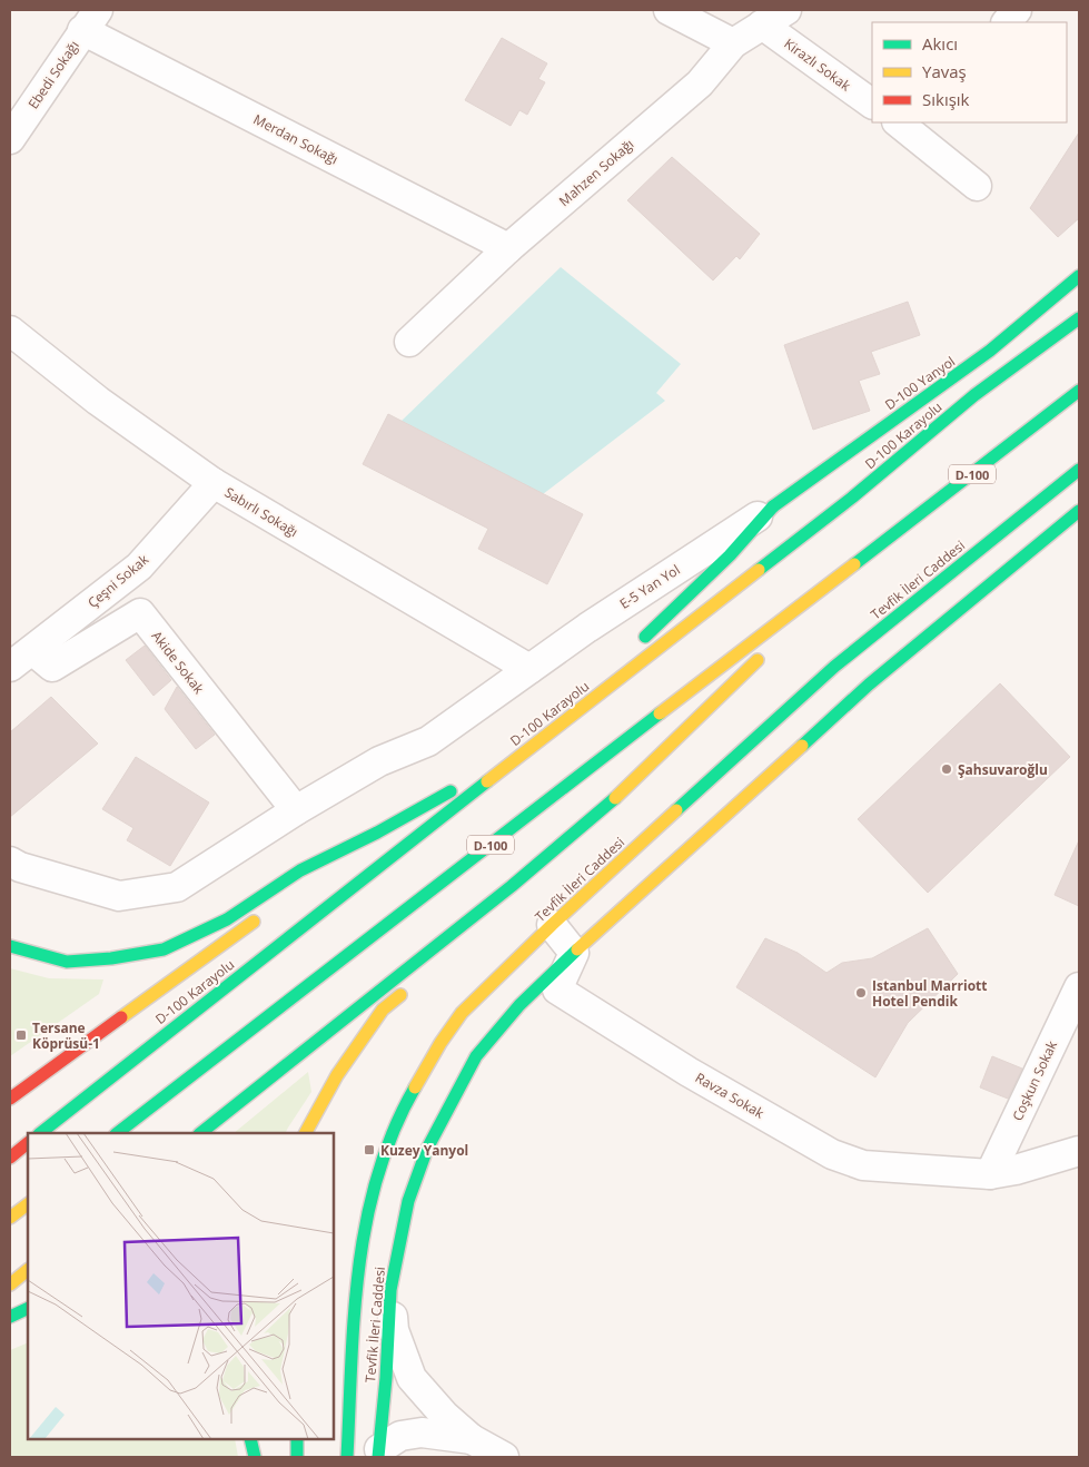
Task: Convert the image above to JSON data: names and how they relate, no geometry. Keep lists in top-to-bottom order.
{
  "streets": {
    "main road": [
      "D-100 Yanyol",
      "D-100 Karayolu",
      "D-100",
      "Tevfik İleri Caddesi"
    ],
    "street": [
      "Kirazlı Sokak",
      "Ebedi Sokağı",
      "Merdan Sokağı",
      "Mahzen Sokağı",
      "Sabırlı Sokağı",
      "Çeşni Sokak",
      "E-5 Yan Yol",
      "Akide Sokak",
      "Coşkun Sokak",
      "Ravza Sokak"
    ]
  },
  "crossings": [
    ["Kirazlı Sokak", "Mahzen Sokağı"],
    ["Ebedi Sokağı", "Merdan Sokağı"],
    ["Merdan Sokağı", "Mahzen Sokağı"],
    ["D-100 Yanyol", "E-5 Yan Yol"],
    ["Sabırlı Sokağı", "Çeşni Sokak"],
    ["Sabırlı Sokağı", "E-5 Yan Yol"],
    ["Tevfik İleri Caddesi", "Ravza Sokak"],
    ["Çeşni Sokak", "Akide Sokak"],
    ["E-5 Yan Yol", "Akide Sokak"],
    ["Coşkun Sokak", "Ravza Sokak"]
  ],
  "places": {
    "other": ["Şahsuvaroğlu", "Istanbul Marriott Hotel Pendik"],
    "transit": ["Tersane Köprüsü-1", "Kuzey Yanyol"]
  },
  "legend": ["Akıcı", "Yavaş", "Sıkışık"]
}
